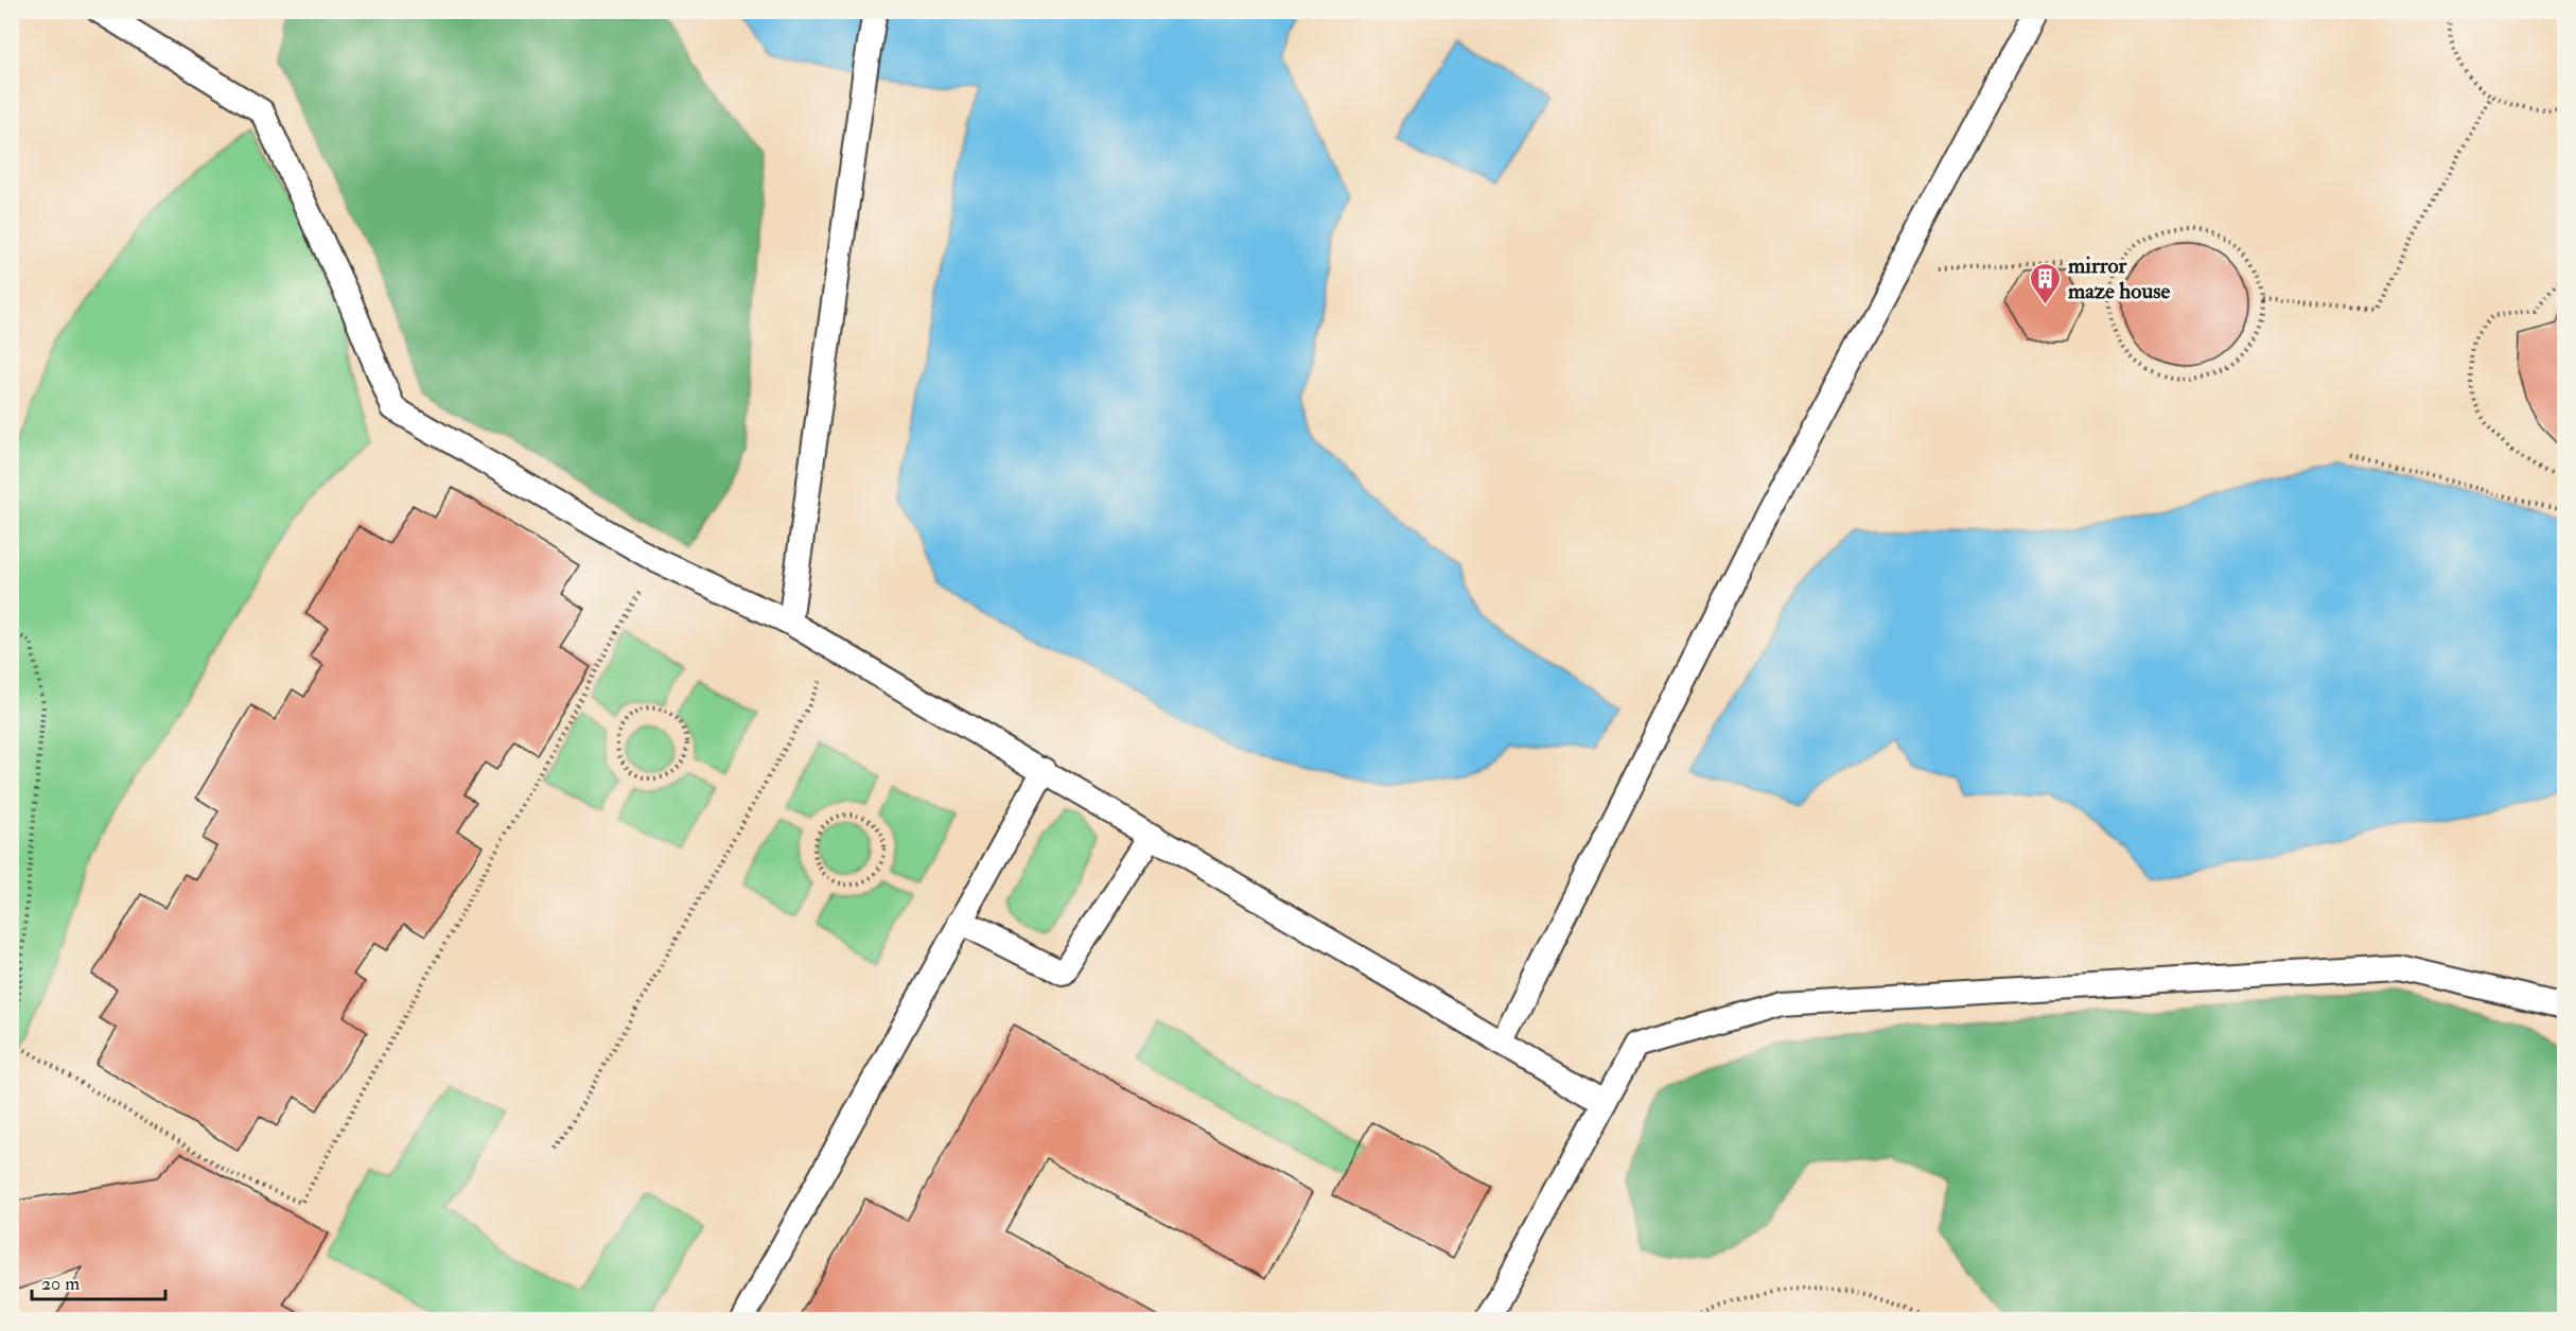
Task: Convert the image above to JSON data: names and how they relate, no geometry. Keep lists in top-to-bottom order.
{
  "places": {
    "building": ["mirror maze house"]
  },
  "scale_bar": "20 m"
}
